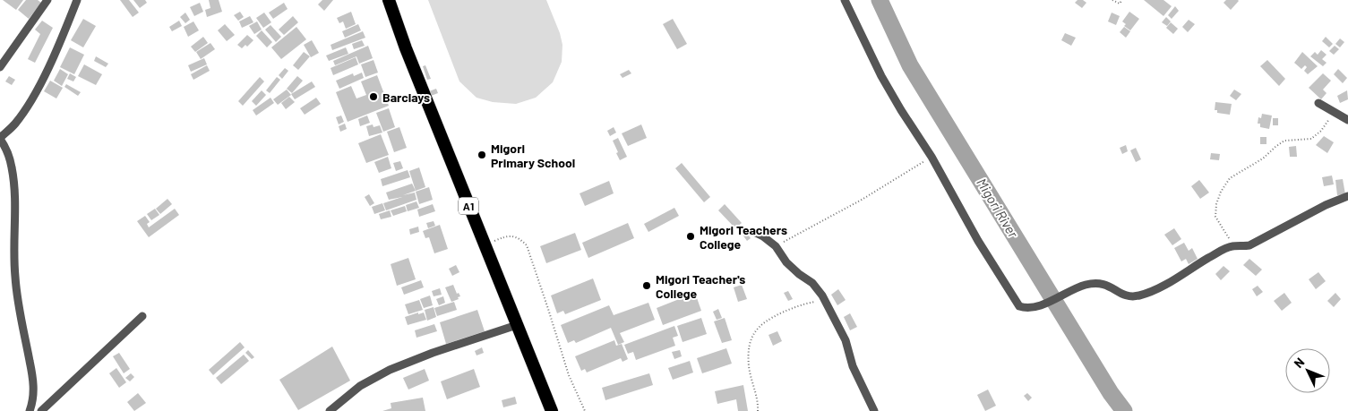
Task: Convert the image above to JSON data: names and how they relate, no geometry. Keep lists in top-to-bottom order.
{
  "streets": {
    "highway": ["A1"]
  },
  "water": ["Migori River"],
  "places": [
    "Barclays",
    "Migori Primary School",
    "Migori Teachers College",
    "Migori Teacher's College"
  ],
  "north": "top left"
}
